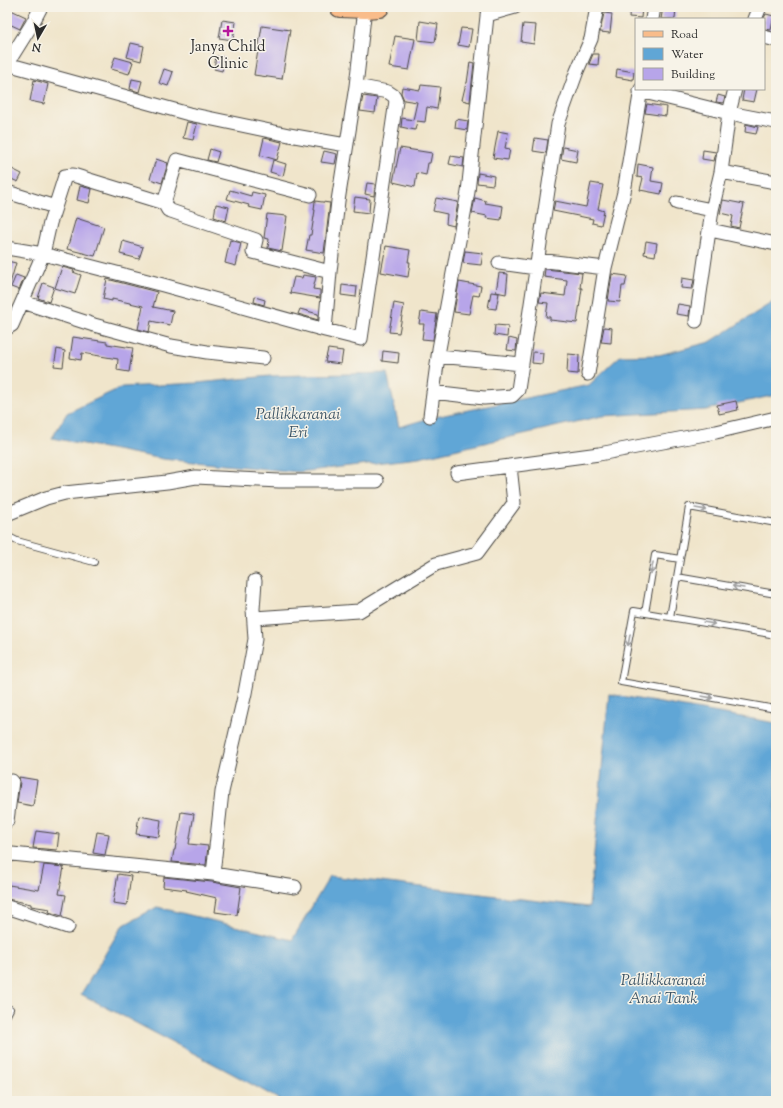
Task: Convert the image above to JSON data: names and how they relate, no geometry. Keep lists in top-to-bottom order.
{
  "water": ["Pallikkaranai Eri", "Pallikkaranai Anai Tank"],
  "places": {
    "health": ["Janya Child Clinic"]
  },
  "legend": ["Road", "Water", "Building"],
  "north": "bottom"
}
